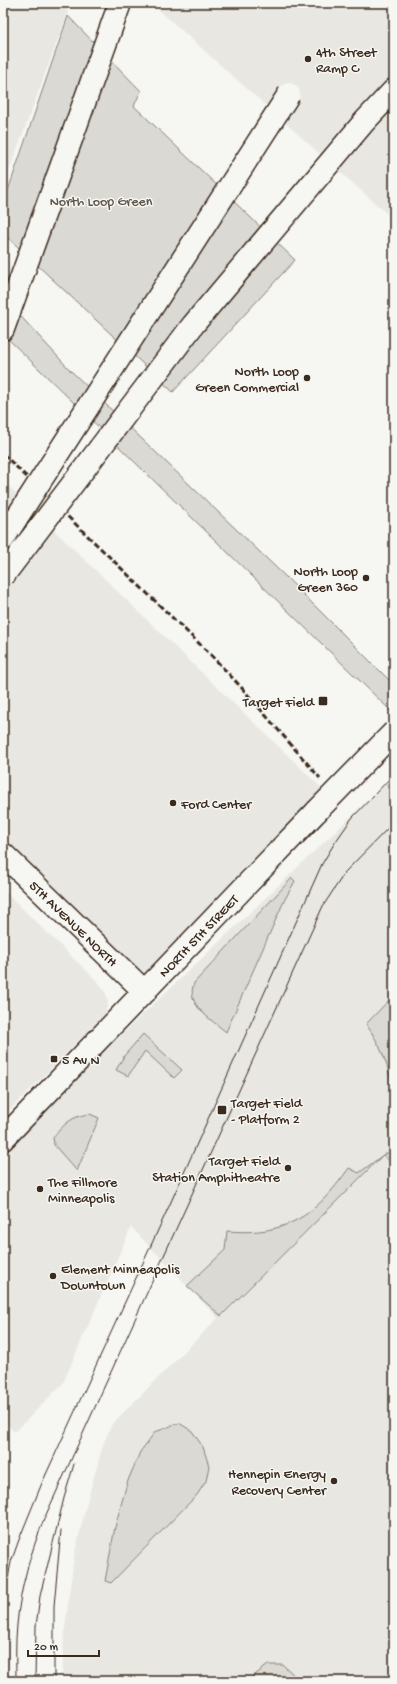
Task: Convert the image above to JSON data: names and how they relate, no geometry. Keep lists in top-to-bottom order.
{
  "streets": {
    "main road": ["5TH AVENUE NORTH", "NORTH 5TH STREET"]
  },
  "crossings": [
    ["5TH AVENUE NORTH", "NORTH 5TH STREET"]
  ],
  "parks": ["North Loop Green"],
  "places": {
    "other": [
      "4th Street Ramp C",
      "North Loop Green Commercial",
      "North Loop Green 360",
      "Ford Center",
      "Target Field Station Amphitheatre",
      "The Fillmore Minneapolis",
      "Element Minneapolis Downtown",
      "Hennepin Energy Recovery Center"
    ],
    "transit": ["Target Field", "5 Av N", "Target Field - Platform 2"]
  },
  "scale_bar": "20 m"
}
